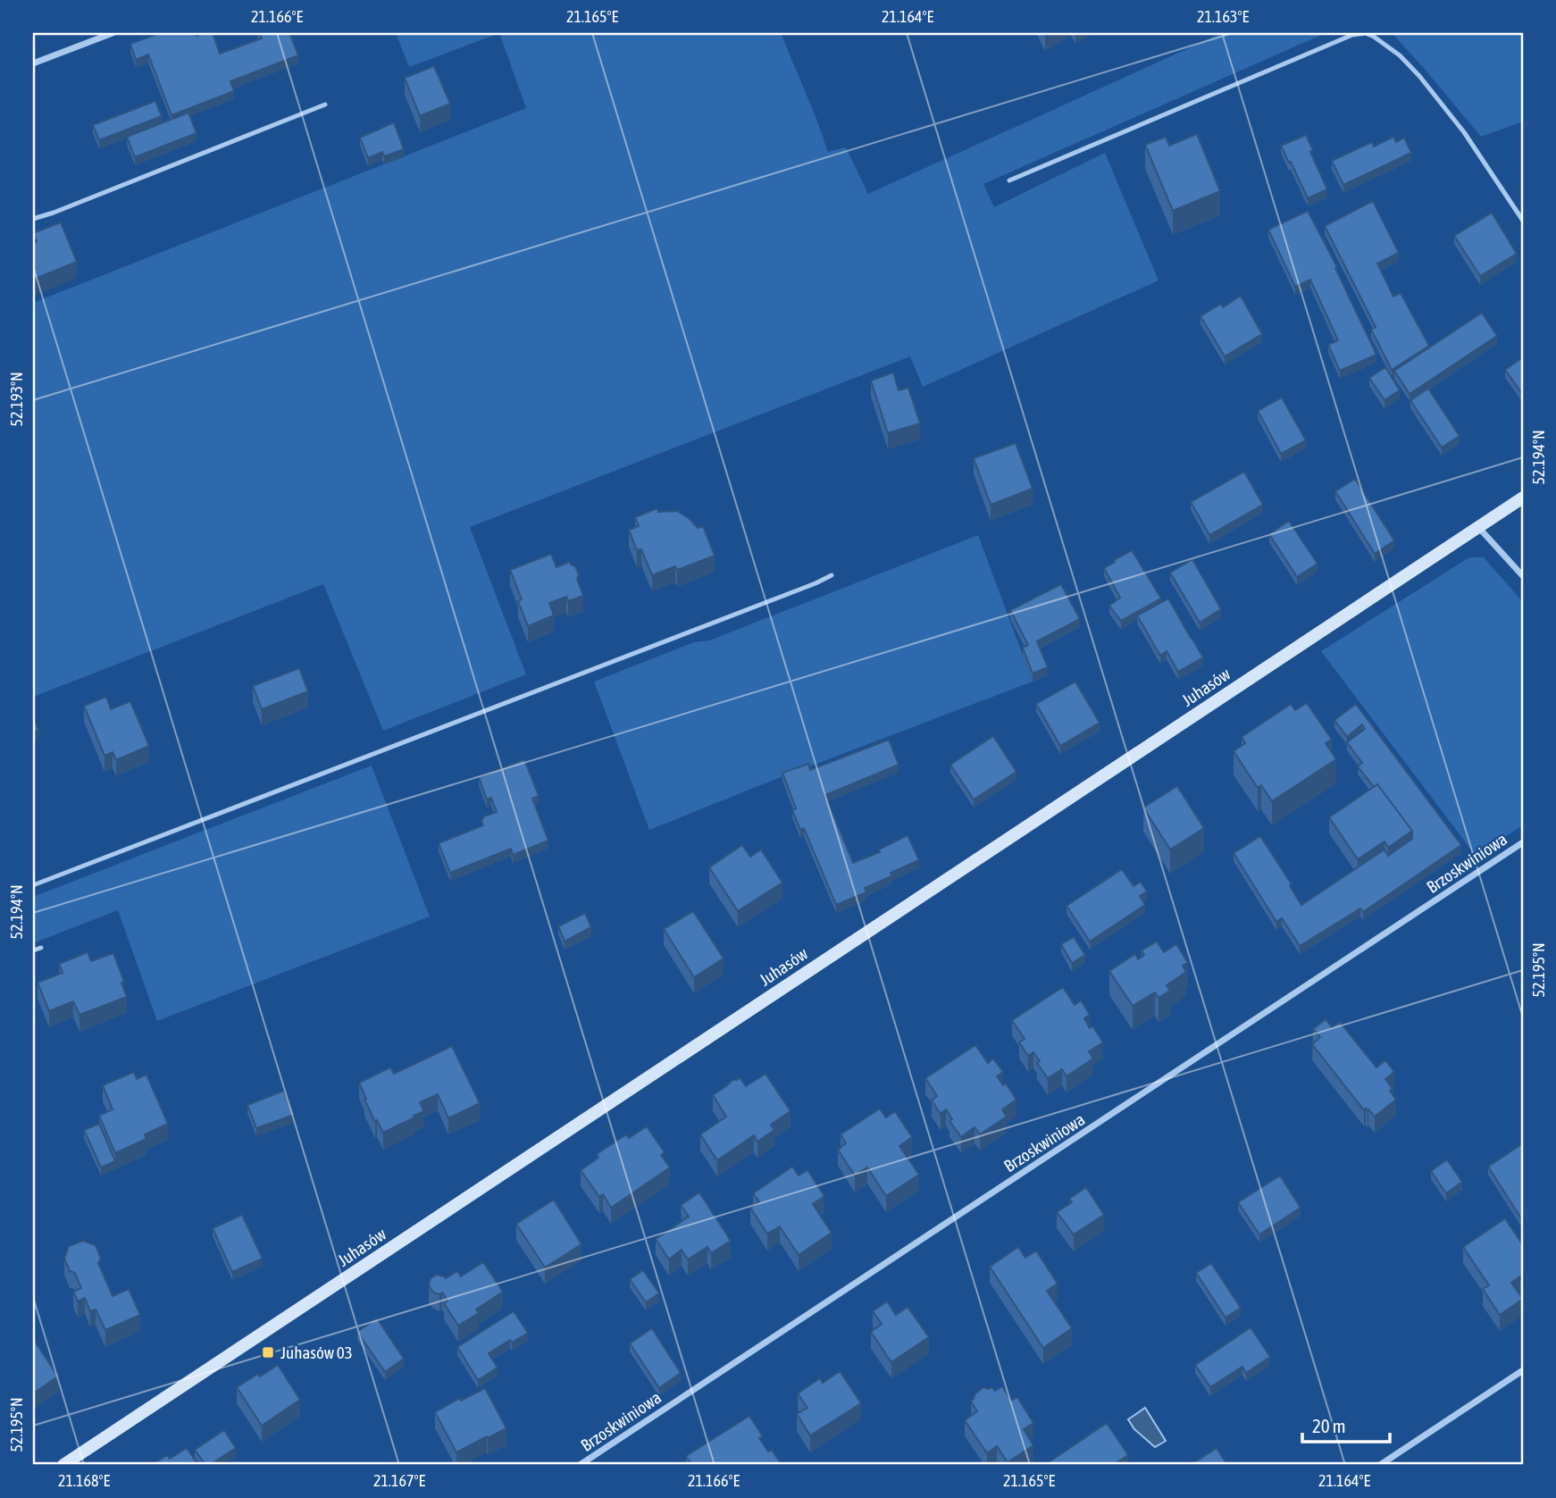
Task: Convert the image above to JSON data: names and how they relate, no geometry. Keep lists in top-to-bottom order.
{
  "streets": {
    "street": ["Juhasów", "Brzoskwiniowa"]
  },
  "places": {
    "transit": ["Juhasów 03"]
  },
  "scale_bar": "20 m",
  "coordinates": [
    "21.166°E",
    "21.165°E",
    "21.164°E",
    "21.163°E",
    "52.193°N",
    "52.194°N",
    "52.195°N",
    "21.168°E",
    "21.167°E"
  ]
}
